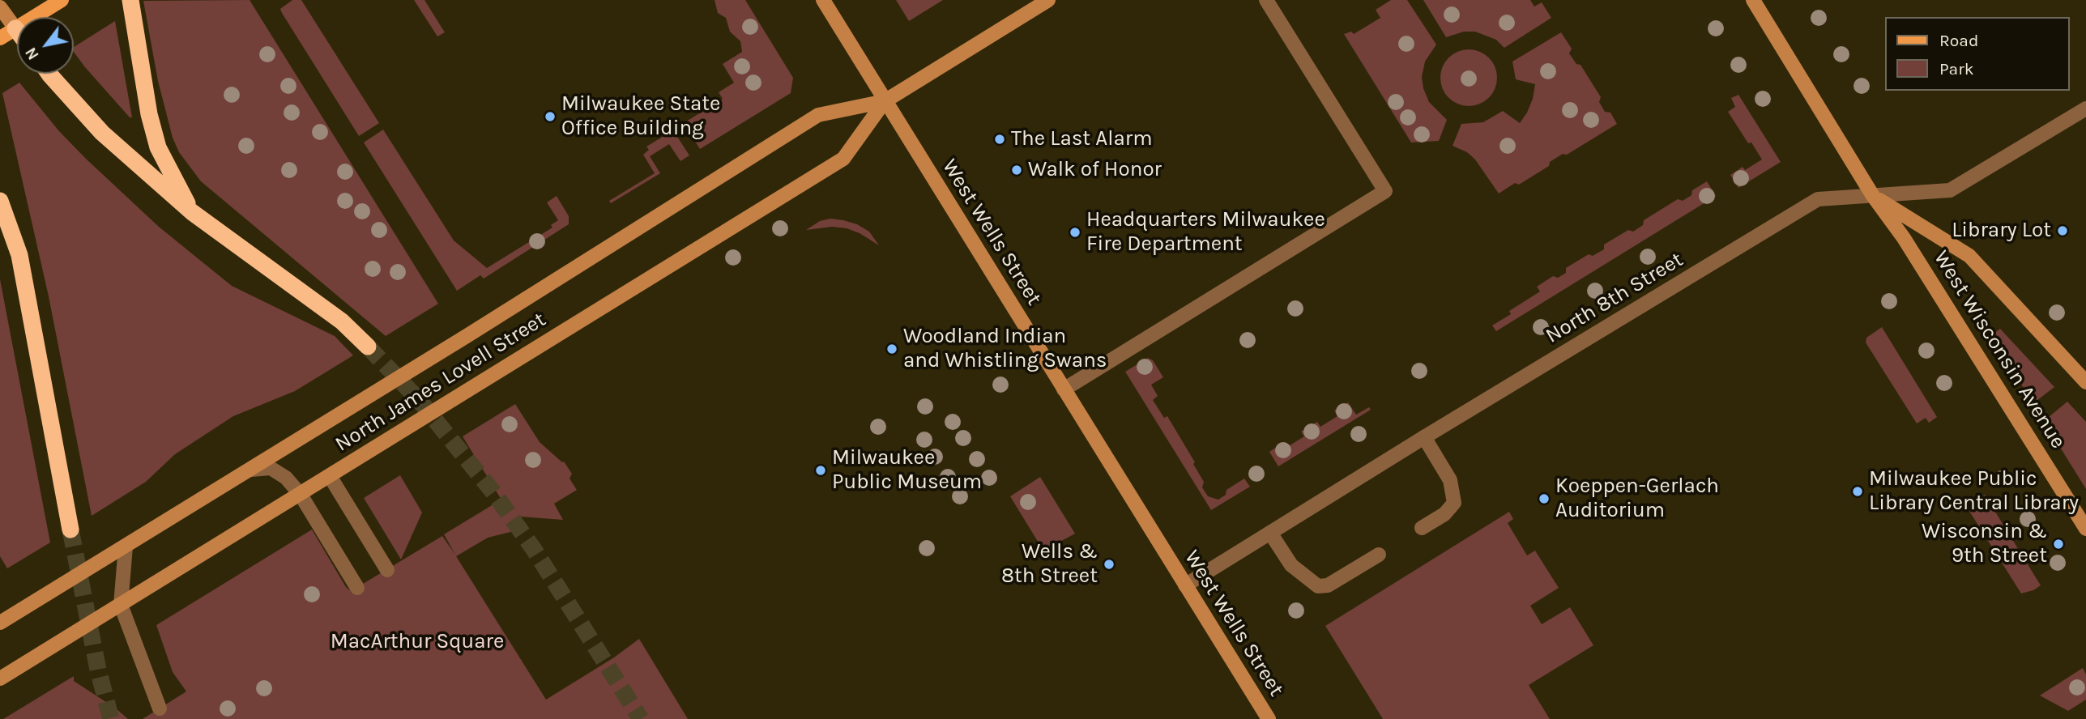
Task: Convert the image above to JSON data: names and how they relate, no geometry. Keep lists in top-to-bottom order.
{
  "streets": {
    "street": [
      "West Wells Street",
      "North 8th Street",
      "West Wisconsin Avenue",
      "North James Lovell Street"
    ]
  },
  "crossings": [
    ["West Wells Street", "North 8th Street"],
    ["West Wells Street", "North James Lovell Street"],
    ["North 8th Street", "West Wisconsin Avenue"]
  ],
  "parks": ["MacArthur Square"],
  "places": [
    "Milwaukee State Office Building",
    "The Last Alarm",
    "Walk of Honor",
    "Library Lot",
    "Headquarters Milwaukee Fire Department",
    "Woodland Indian and Whistling Swans",
    "Milwaukee Public Museum",
    "Milwaukee Public Library Central Library",
    "Koeppen-Gerlach Auditorium",
    "Wisconsin & 9th Street",
    "Wells & 8th Street"
  ],
  "legend": ["Road", "Park"],
  "north": "bottom left"
}
